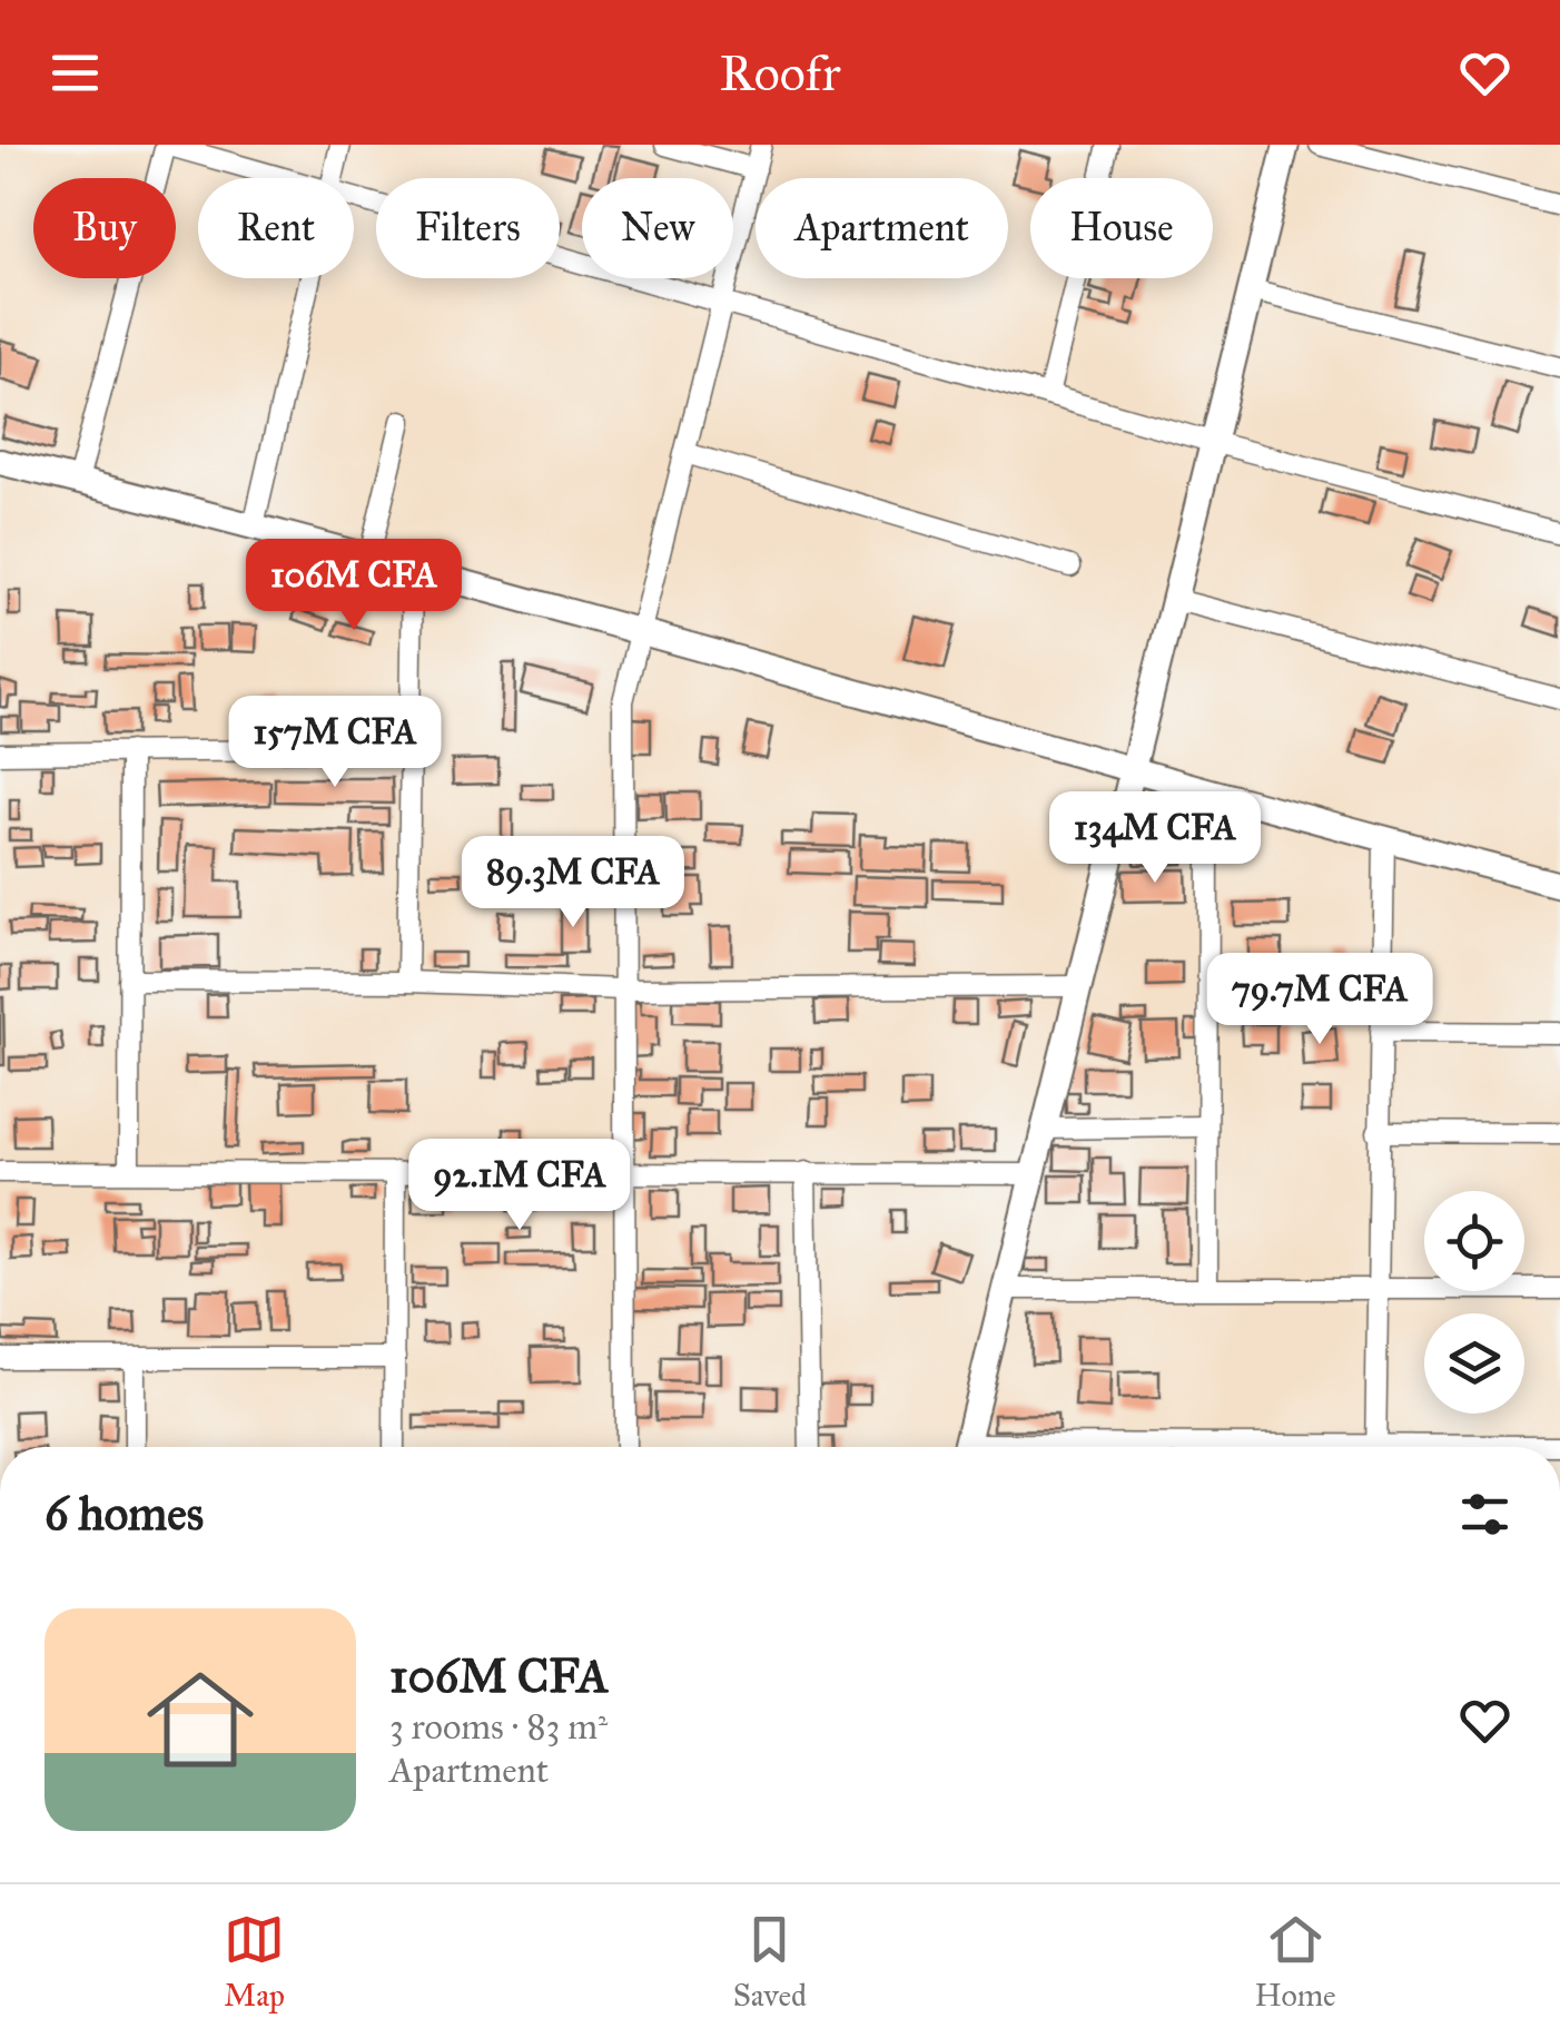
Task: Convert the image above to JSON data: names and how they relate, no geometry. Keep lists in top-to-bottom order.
{
  "page": {
    "header": "Roofr",
    "chip": [
      "Buy",
      "Rent",
      "Filters",
      "New",
      "Apartment",
      "House"
    ],
    "price": [
      "106M CFA",
      "157M CFA",
      "134M CFA",
      "89.3M CFA",
      "79.7M CFA",
      "92.1M CFA"
    ],
    "heading": "6 homes",
    "list": [
      {
        "name": "106M CFA",
        "note": "3 rooms · 83 m² · Apartment"
      }
    ],
    "tabs": ["Map", "Saved", "Home"]
  }
}
